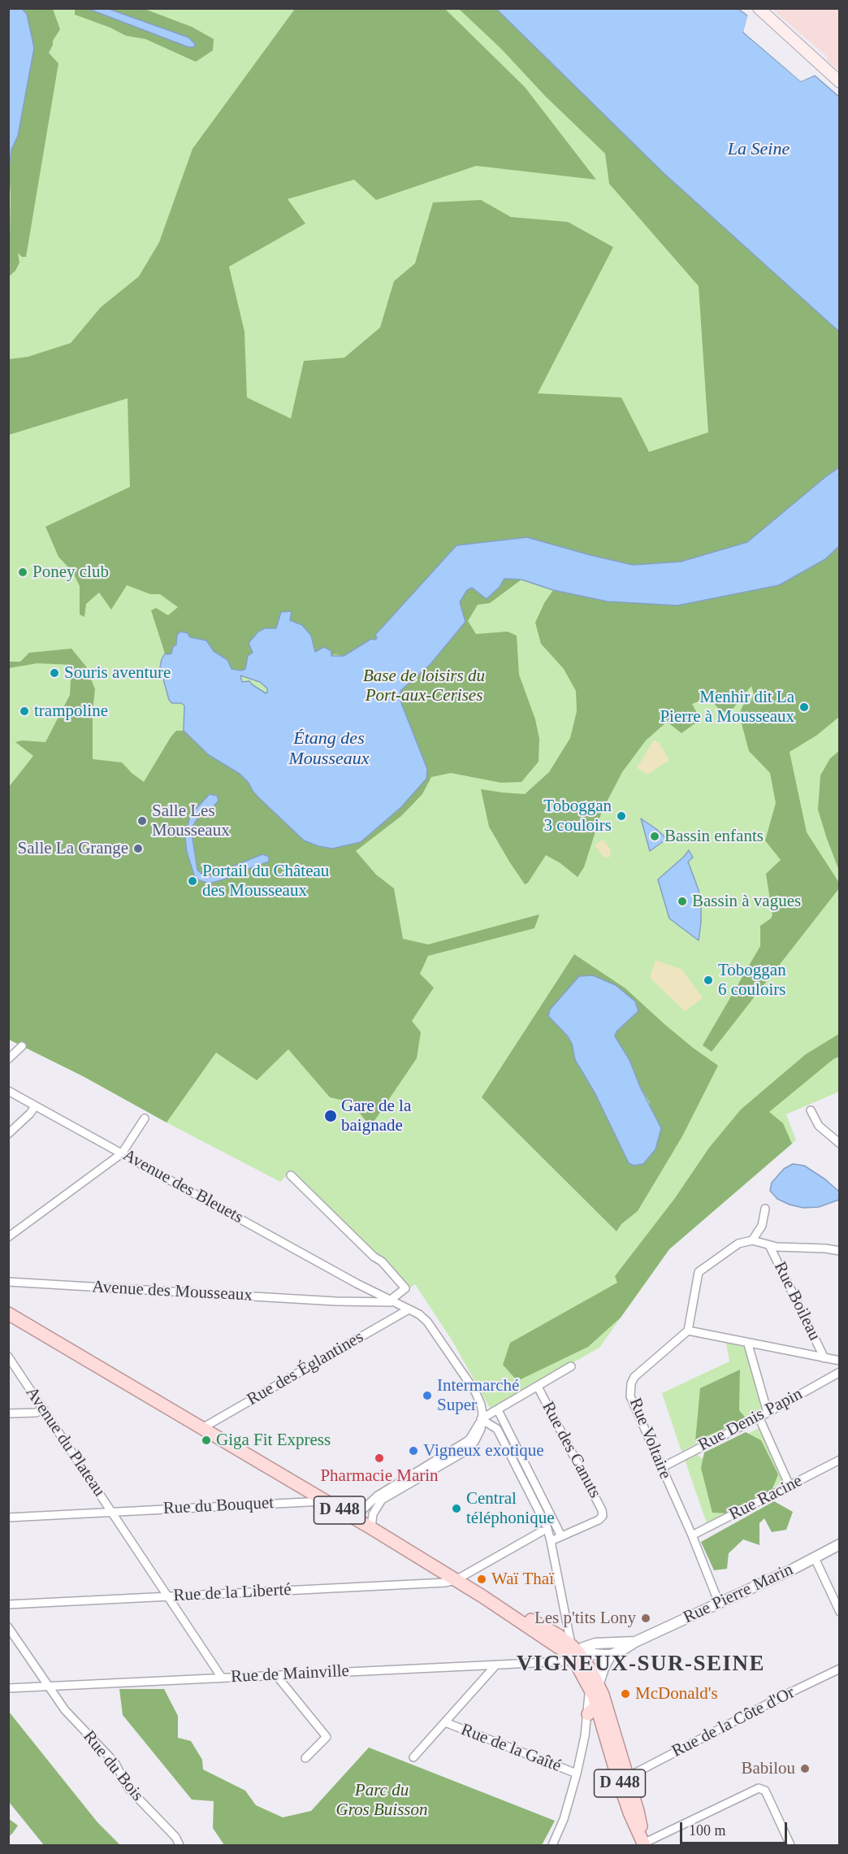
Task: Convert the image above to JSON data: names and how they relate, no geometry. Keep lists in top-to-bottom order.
{
  "streets": {
    "main road": ["D 448"],
    "street": [
      "Avenue des Bleuets",
      "Avenue des Mousseaux",
      "Rue Boileau",
      "Rue des Églantines",
      "Rue Denis Papin",
      "Rue Voltaire",
      "Avenue du Plateau",
      "Rue des Canuts",
      "Rue Racine",
      "Rue du Bouquet",
      "Rue de la Liberté",
      "Rue Pierre Marin",
      "Rue de Mainville",
      "Rue de la Côte d'Or",
      "Rue de la Gaîté",
      "Rue du Bois"
    ]
  },
  "crossings": [
    ["Avenue des Bleuets", "Avenue des Mousseaux"],
    ["Avenue des Bleuets", "Rue des Églantines"],
    ["Avenue des Bleuets", "Rue des Canuts"],
    ["Rue des Églantines", "D 448"],
    ["Rue Denis Papin", "Rue Voltaire"],
    ["Rue Voltaire", "Rue Racine"],
    ["Rue Voltaire", "Rue Pierre Marin"],
    ["Avenue du Plateau", "Rue du Bouquet"],
    ["Avenue du Plateau", "Rue de la Liberté"],
    ["Avenue du Plateau", "Rue de Mainville"],
    ["Rue du Bouquet", "D 448"],
    ["D 448", "Rue de la Liberté"],
    ["D 448", "Rue Pierre Marin"],
    ["D 448", "Rue de Mainville"],
    ["D 448", "Rue de la Côte d'Or"],
    ["Rue Pierre Marin", "Rue de Mainville"],
    ["Rue de Mainville", "Rue du Bois"]
  ],
  "districts": ["VIGNEUX-SUR-SEINE"],
  "water": ["La Seine", "Étang des Mousseaux"],
  "parks": ["Base de loisirs du Port-aux-Cerises", "Parc du Gros Buisson"],
  "places": [
    "Poney club",
    "Souris aventure",
    "Menhir dit La Pierre à Mousseaux",
    "trampoline",
    "Toboggan 3 couloirs",
    "Salle Les Mousseaux",
    "Bassin enfants",
    "Salle La Grange",
    "Portail du Château des Mousseaux",
    "Bassin à vagues",
    "Toboggan 6 couloirs",
    "Gare de la baignade",
    "Intermarché Super",
    "Giga Fit Express",
    "Vigneux exotique",
    "Pharmacie Marin",
    "Central téléphonique",
    "Waï Thaï",
    "Les p'tits Lony",
    "McDonald's",
    "Babilou"
  ],
  "scale_bar": "100 m"
}
